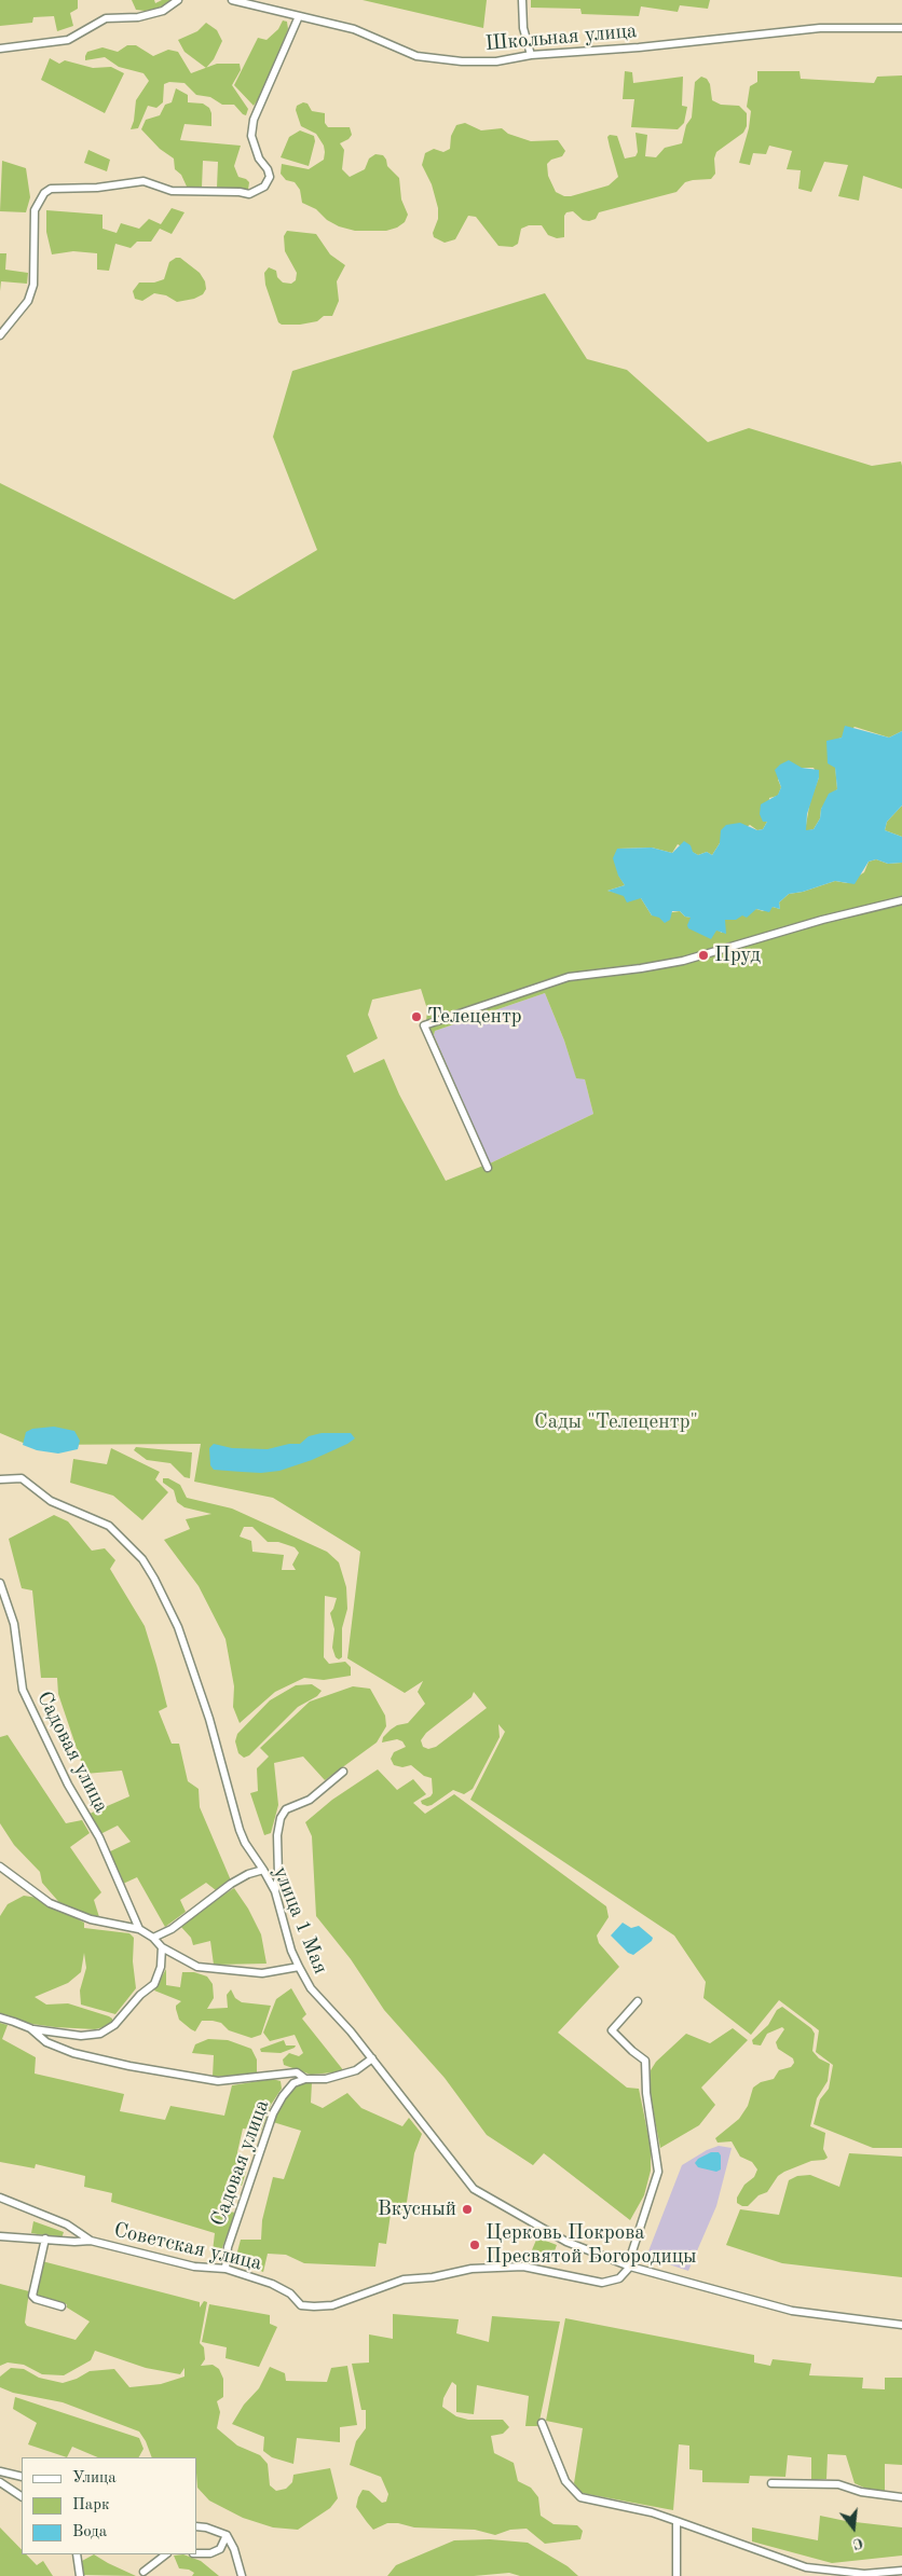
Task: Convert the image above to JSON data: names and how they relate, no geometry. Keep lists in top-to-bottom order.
{
  "streets": {
    "street": [
      "Школьная улица",
      "Садовая улица",
      "улица 1 Мая",
      "Советская улица"
    ]
  },
  "crossings": [
    ["Садовая улица", "улица 1 Мая"],
    ["Садовая улица", "Советская улица"],
    ["улица 1 Мая", "Советская улица"]
  ],
  "parks": ["Сады \"Телецентр\""],
  "places": [
    "Пруд",
    "Телецентр",
    "Вкусный",
    "Церковь Покрова Пресвятой Богородицы"
  ],
  "legend": ["Улица", "Парк", "Вода"],
  "north": "bottom"
}
